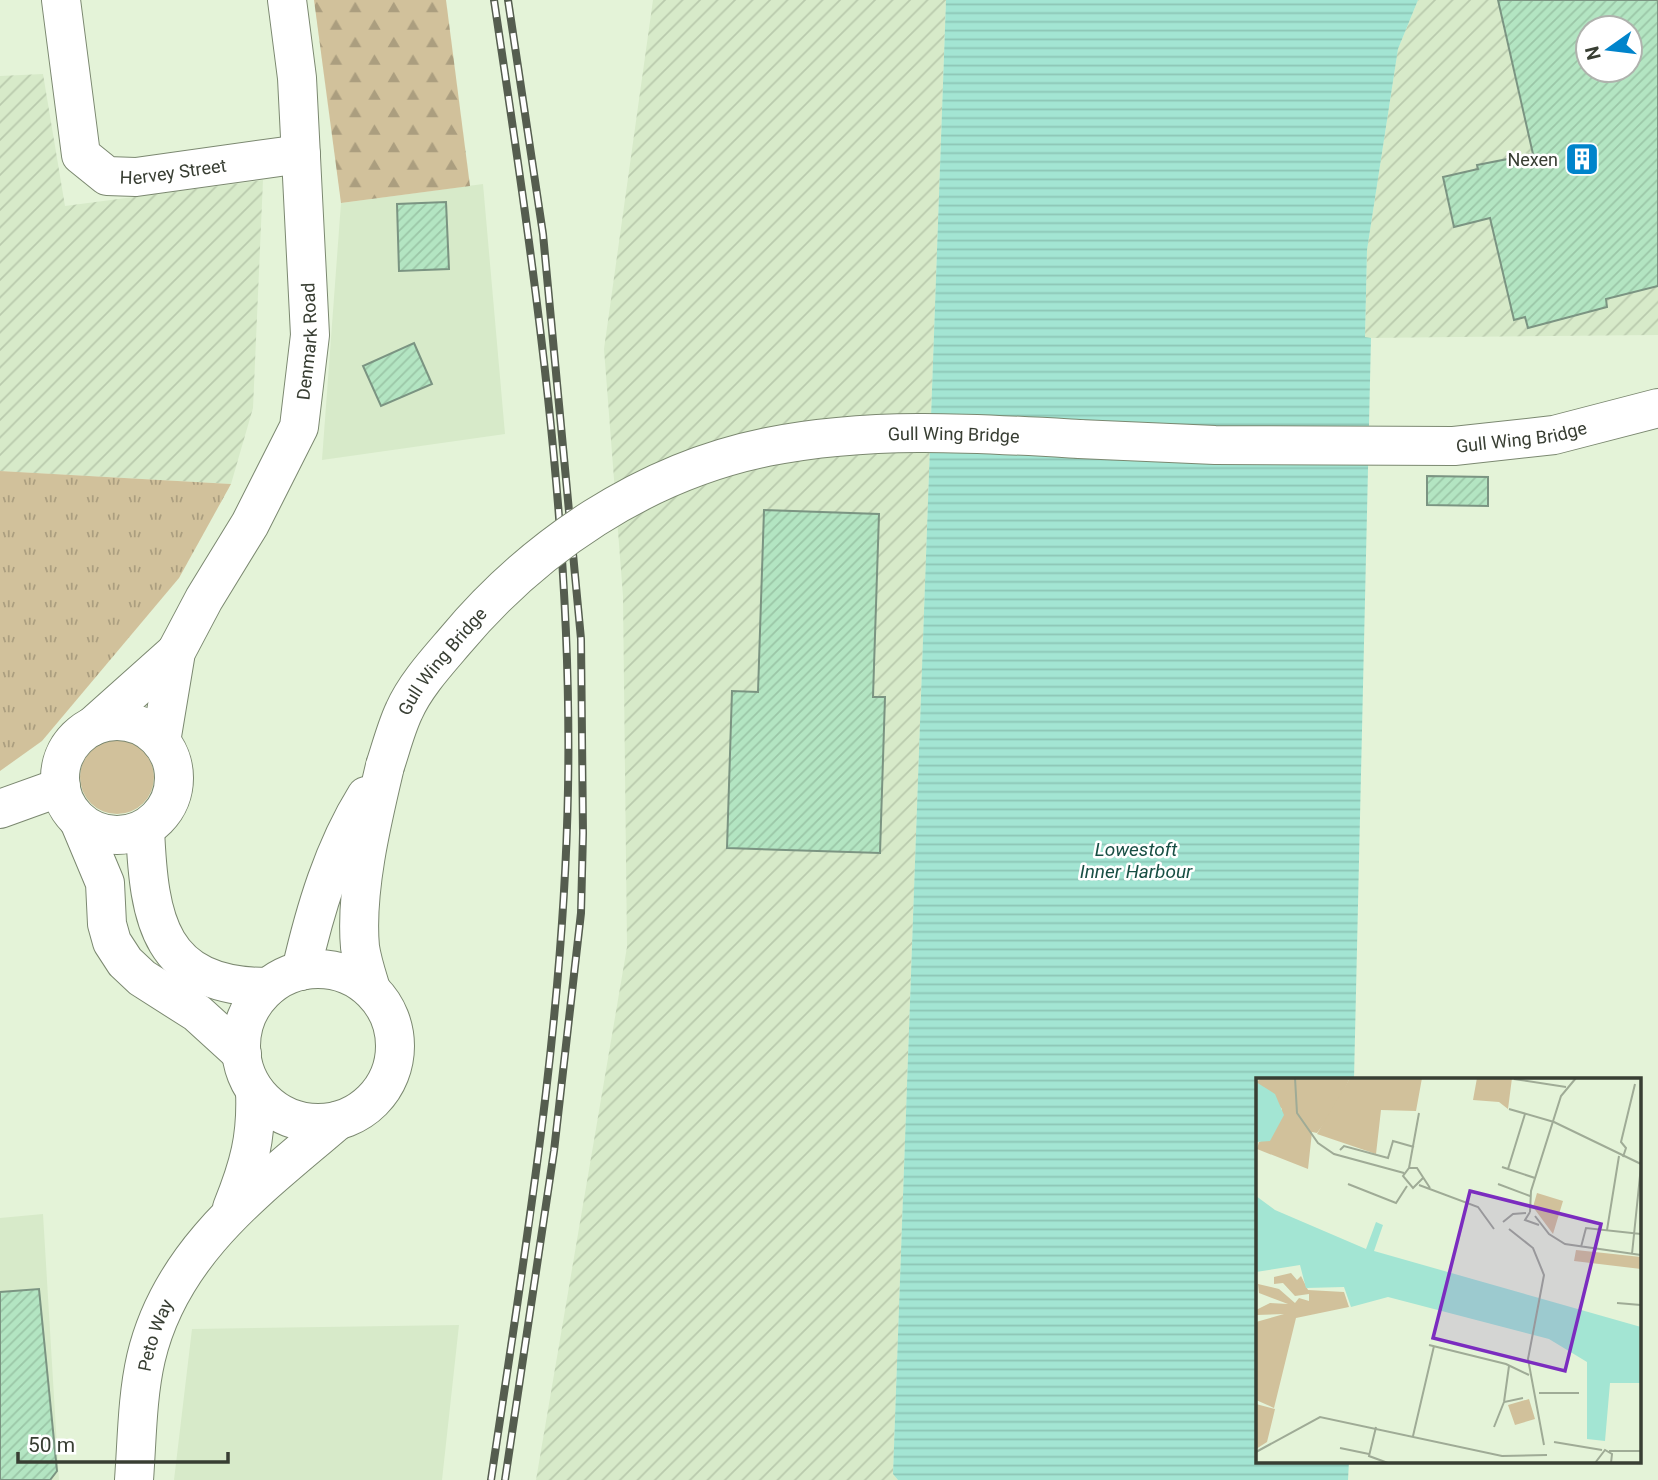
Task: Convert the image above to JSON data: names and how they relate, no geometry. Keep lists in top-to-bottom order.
{
  "streets": {
    "main road": [
      "Hervey Street",
      "Denmark Road",
      "Gull Wing Bridge",
      "Peto Way"
    ]
  },
  "crossings": [
    ["Hervey Street", "Denmark Road"]
  ],
  "water": ["Lowestoft Inner Harbour"],
  "places": {
    "building": ["Nexen"]
  },
  "scale_bar": "50 m",
  "north": "left"
}
